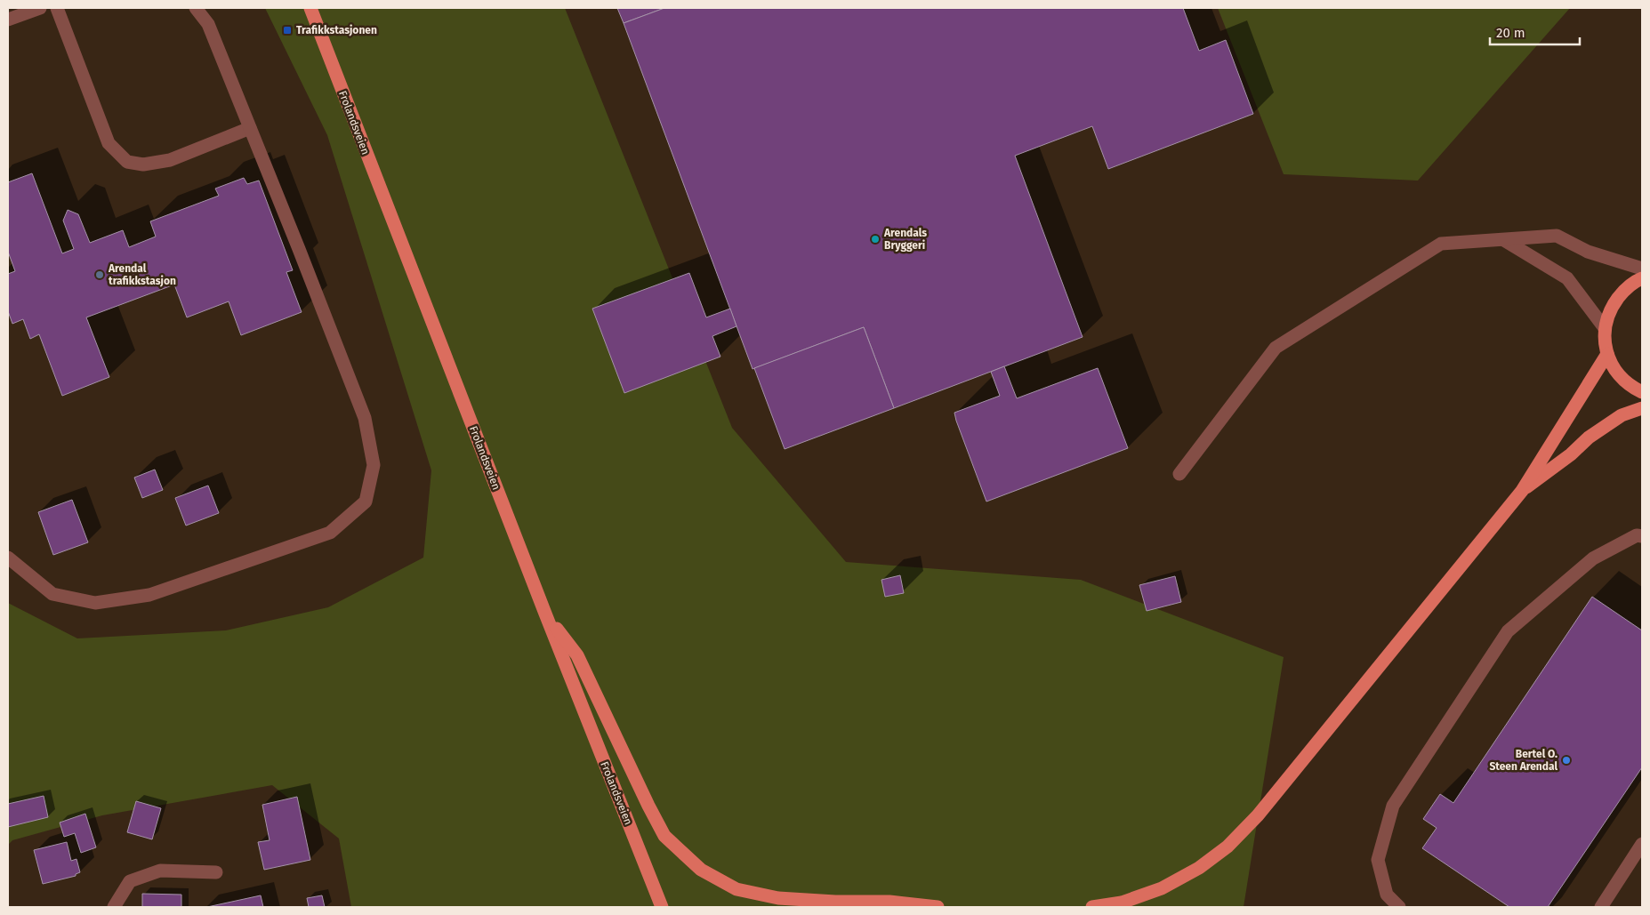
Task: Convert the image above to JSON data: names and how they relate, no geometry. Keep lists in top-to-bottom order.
{
  "streets": {
    "main road": ["Frolandsveien"]
  },
  "places": {
    "transit": ["Trafikkstasjonen"],
    "other": ["Arendals Bryggeri", "Arendal trafikkstasjon", "Bertel O. Steen Arendal"]
  },
  "scale_bar": "20 m"
}
